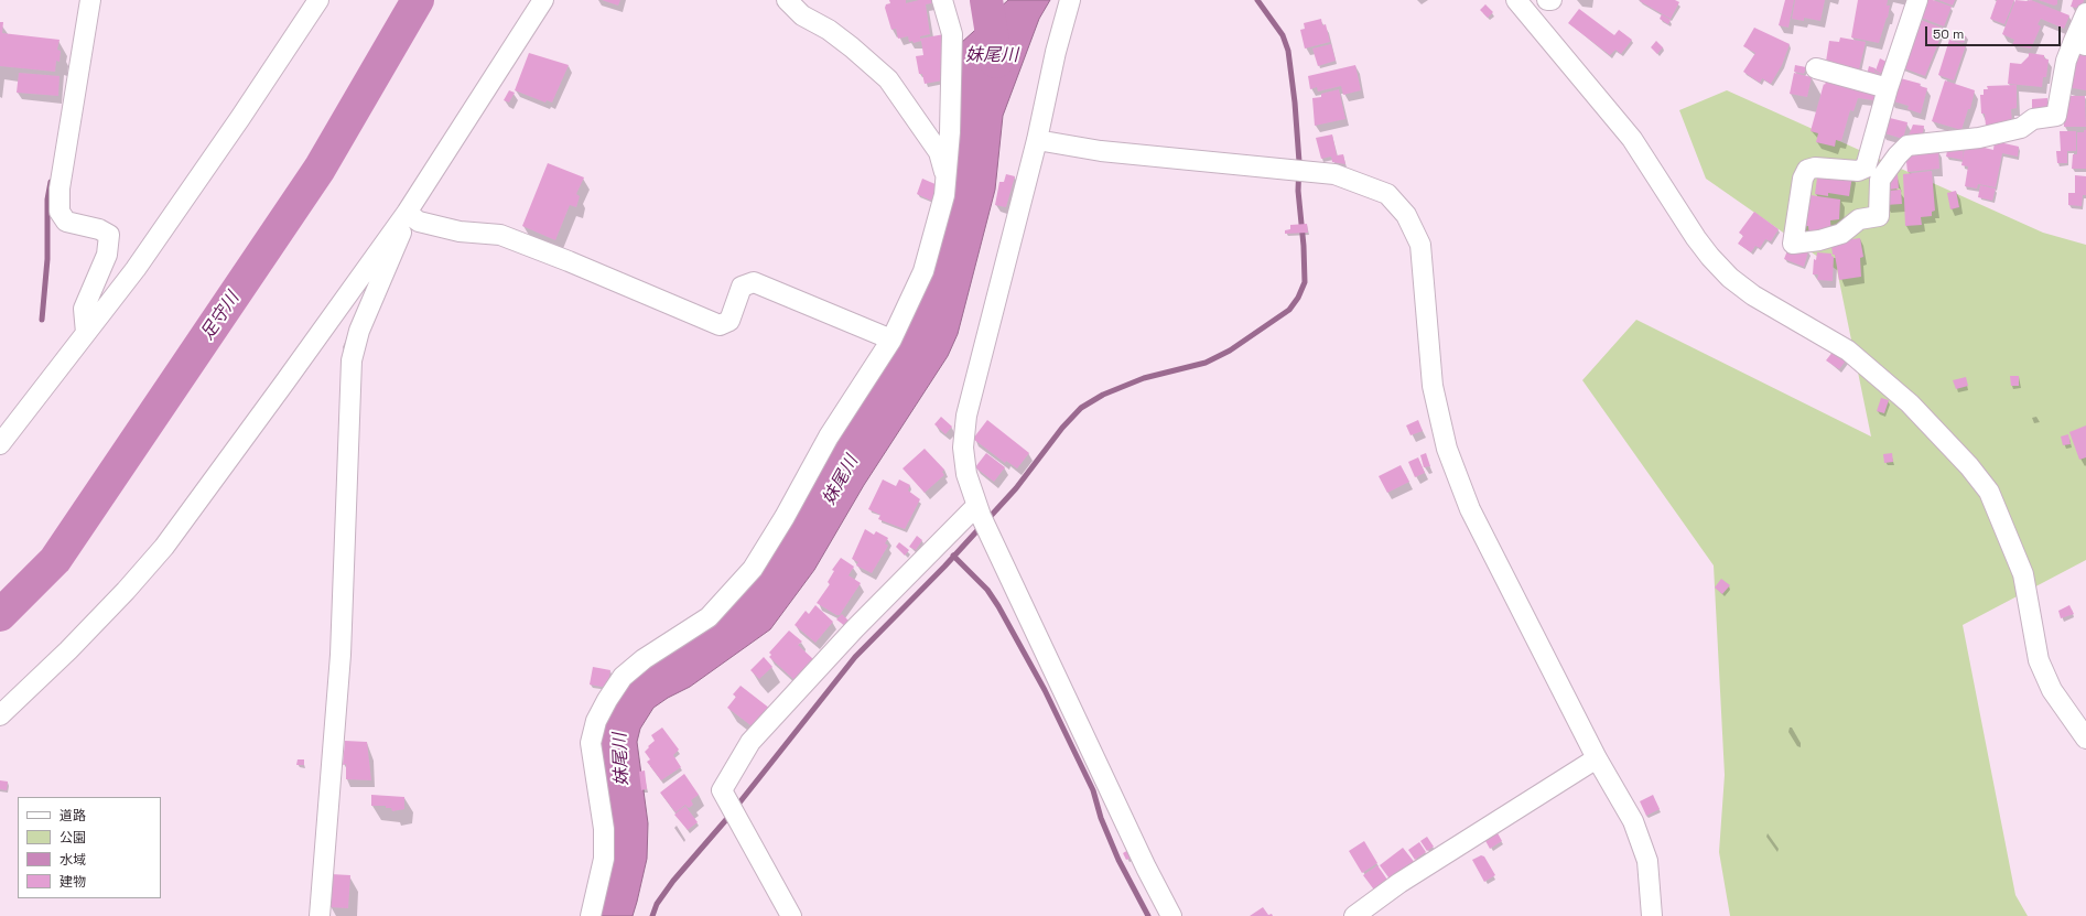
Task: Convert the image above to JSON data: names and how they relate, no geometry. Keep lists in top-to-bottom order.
{
  "water": ["妹尾川", "足守川"],
  "legend": [
    "道路",
    "公園",
    "水域",
    "建物"
  ],
  "scale_bar": "50 m"
}
